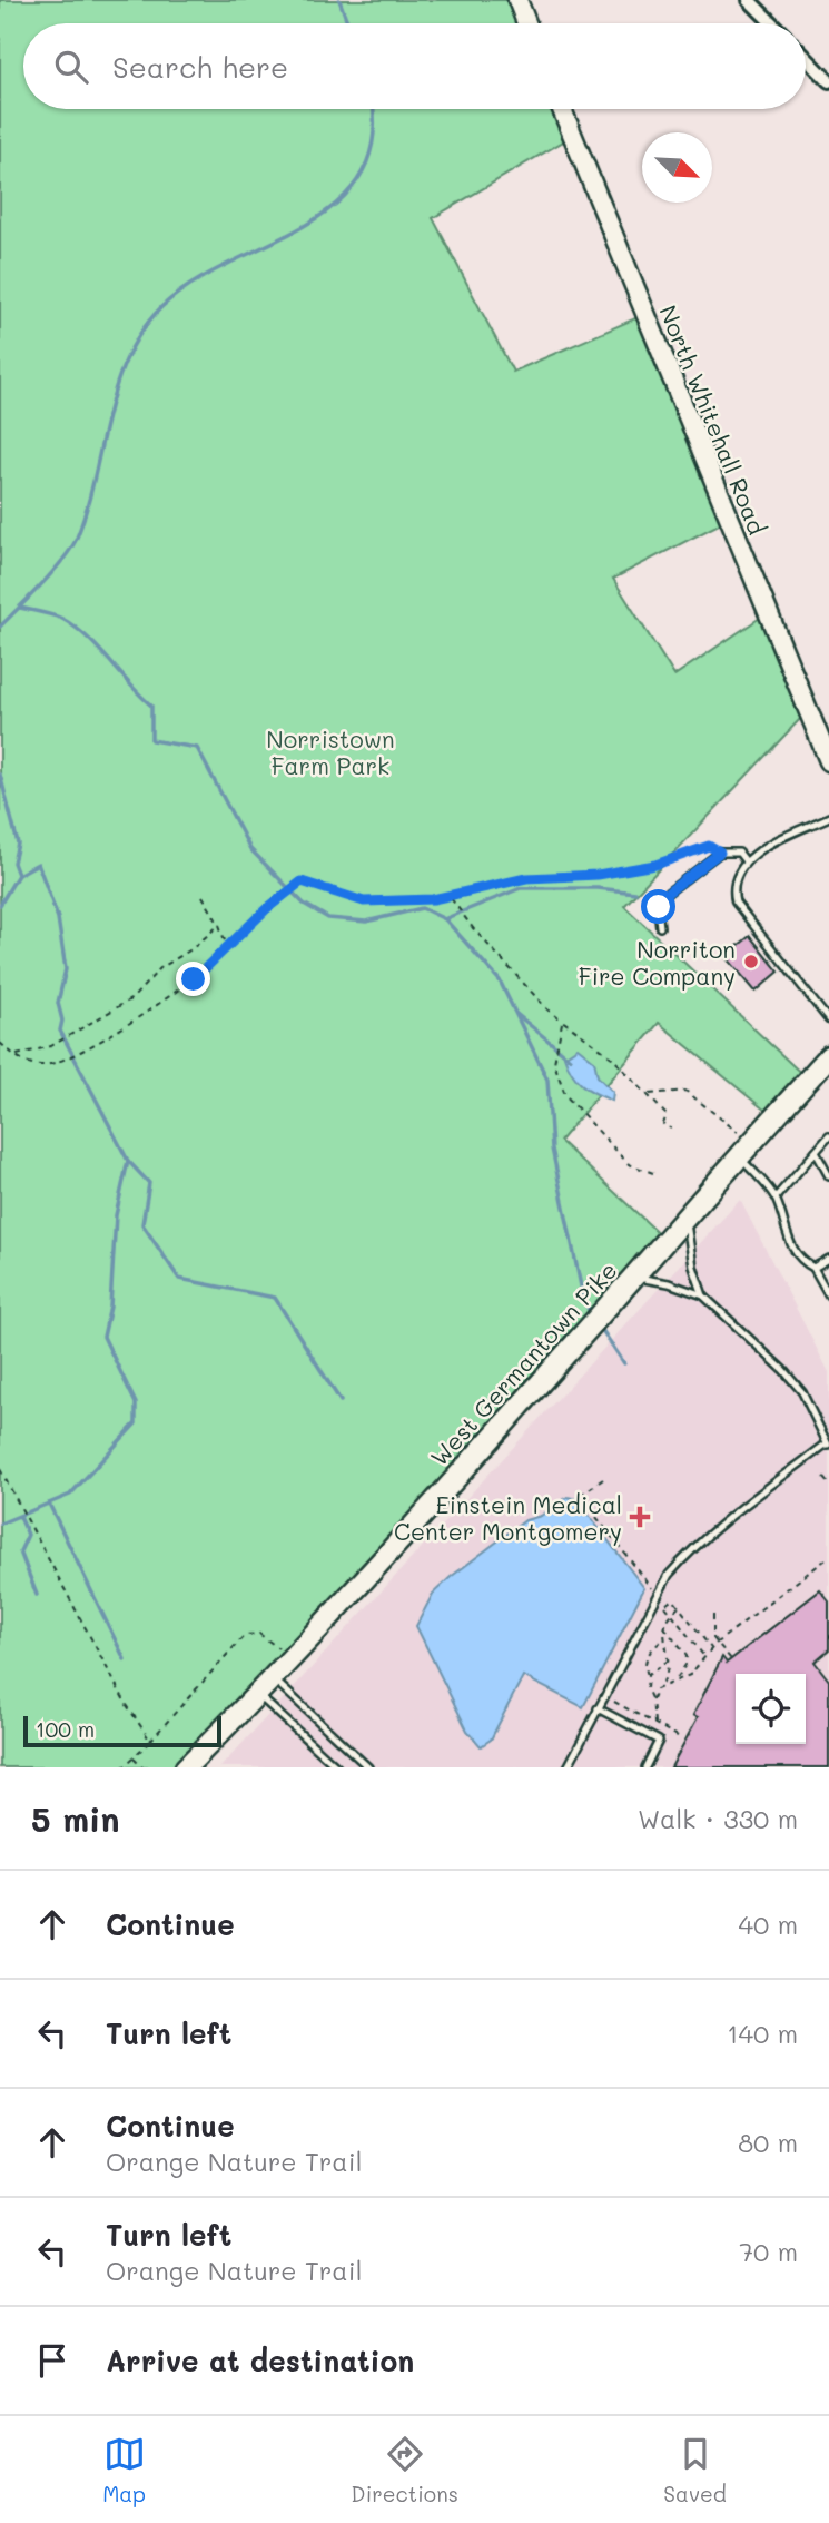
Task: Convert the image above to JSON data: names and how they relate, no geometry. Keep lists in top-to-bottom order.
{
  "streets": {
    "main road": ["North Whitehall Road", "West Germantown Pike"]
  },
  "parks": ["Norristown Farm Park"],
  "places": {
    "other": ["Norriton Fire Company"],
    "health": ["Einstein Medical Center Montgomery"]
  },
  "scale_bar": "100 m",
  "north": "bottom right",
  "page": {
    "search": "Search here",
    "scale": "100 m",
    "heading": ["5 min", "Walk · 330 m"],
    "list": [
      ["Continue", "40 m"],
      ["Turn left", "140 m"],
      ["Continue", "Orange Nature Trail", "80 m"],
      ["Turn left", "Orange Nature Trail", "70 m"],
      "Arrive at destination"
    ],
    "nav": ["Map", "Directions", "Saved"]
  }
}
